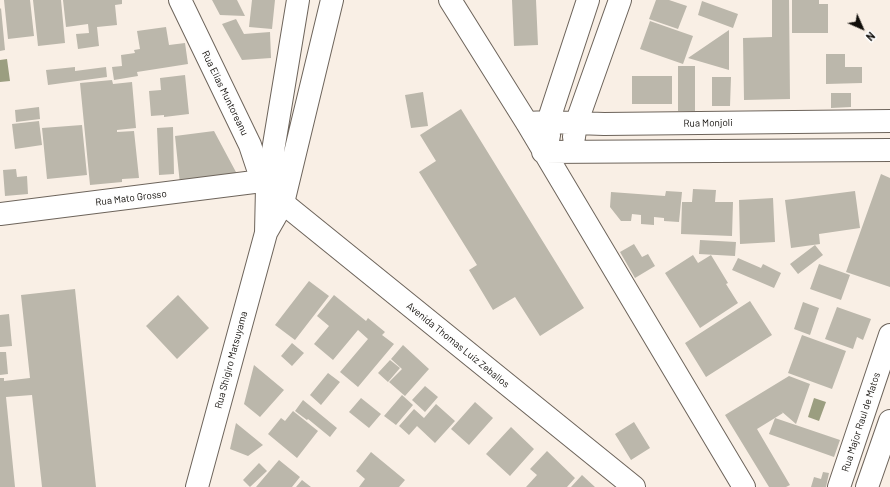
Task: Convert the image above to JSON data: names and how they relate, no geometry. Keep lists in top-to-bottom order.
{
  "streets": {
    "street": [
      "Rua Elias Muntoreanu",
      "Rua Monjoli",
      "Rua Mato Grosso",
      "Avenida Thomas Luiz Zeballos",
      "Rua Shigiro Matsuyama",
      "Rua Major Raul de Matos"
    ]
  },
  "crossings": [
    ["Rua Elias Muntoreanu", "Rua Mato Grosso"],
    ["Rua Elias Muntoreanu", "Avenida Thomas Luiz Zeballos"],
    ["Rua Elias Muntoreanu", "Rua Shigiro Matsuyama"],
    ["Rua Mato Grosso", "Avenida Thomas Luiz Zeballos"],
    ["Rua Mato Grosso", "Rua Shigiro Matsuyama"],
    ["Avenida Thomas Luiz Zeballos", "Rua Shigiro Matsuyama"]
  ],
  "north": "bottom right"
}
